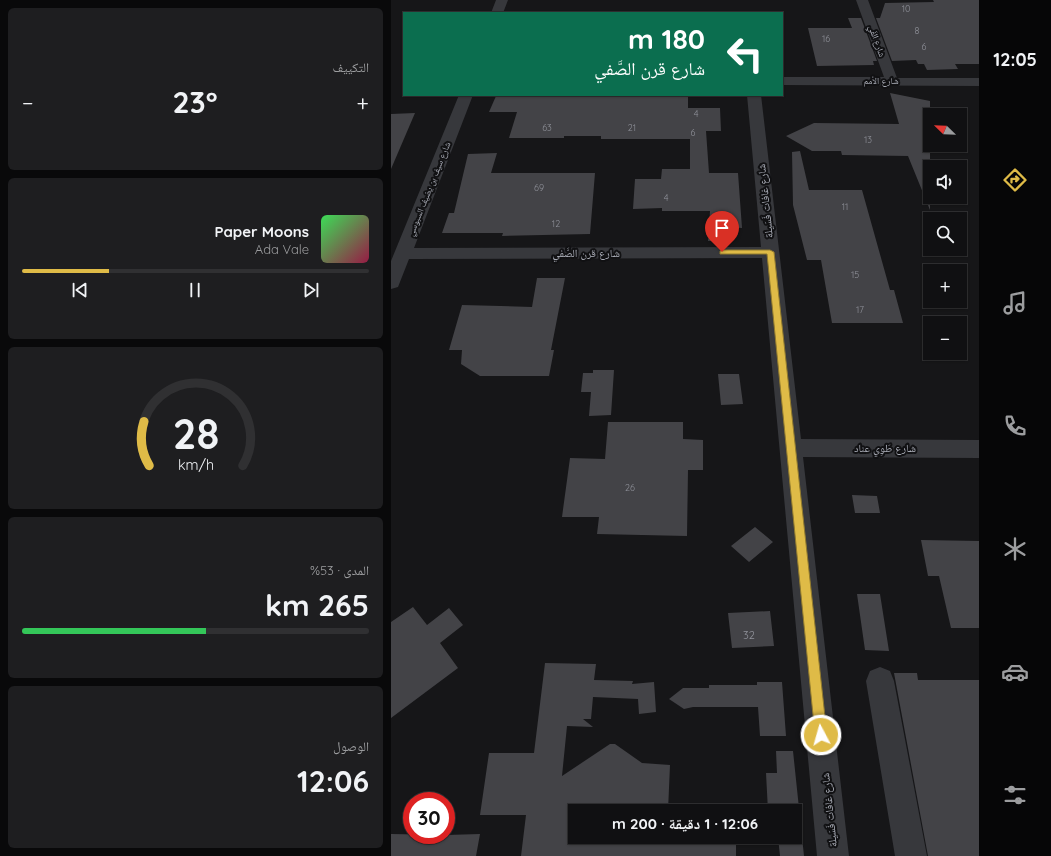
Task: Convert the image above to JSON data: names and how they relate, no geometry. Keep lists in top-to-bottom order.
{
  "streets": {
    "street": [
      "شارع الفَي",
      "شارع الأمم",
      "شارع سيف بن يضيف السبوسي",
      "شارع غافات فَسَيلة",
      "شارع قرن الصَّفي",
      "شارع طَوِي عناد"
    ]
  },
  "crossings": [
    ["شارع الفَي", "شارع الأمم"],
    ["شارع سيف بن يضيف السبوسي", "شارع قرن الصَّفي"],
    ["شارع غافات فَسَيلة", "شارع قرن الصَّفي"],
    ["شارع غافات فَسَيلة", "شارع طَوِي عناد"]
  ],
  "house_numbers": [
    "10",
    "8",
    "16",
    "6",
    "4",
    "63",
    "21",
    "6",
    "13",
    "69",
    "4",
    "11",
    "12",
    "15",
    "17",
    "26",
    "32"
  ],
  "north": "top left",
  "page": {
    "tabs": "12:05",
    "tile": [
      "التكييف",
      ["المدى · 53%", "265 km"],
      ["الوصول", "12:06"]
    ],
    "turn": ["180 m", "شارع قرن الصَّفي"],
    "heat": ["−", "23°", "+"],
    "map_buttons": ["+", "−"],
    "song": ["Paper Moons", "Ada Vale"],
    "limit": "30",
    "trip": "12:06 · 1 دقيقة · 200 m",
    "gauge": ["28", "km/h"]
  }
}
